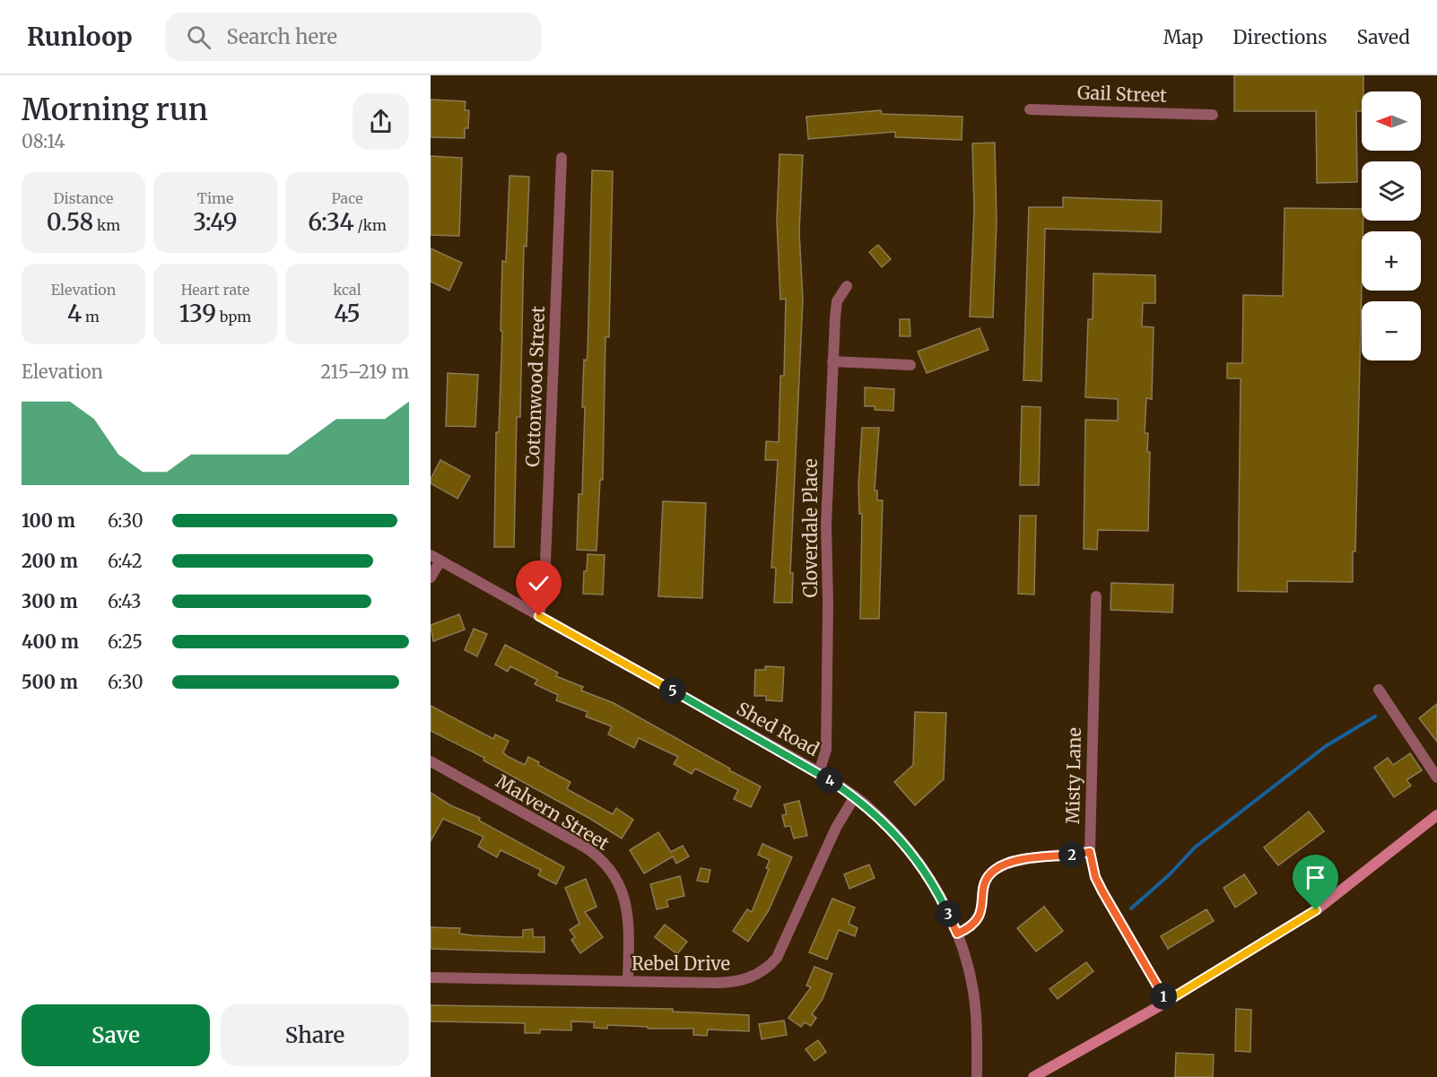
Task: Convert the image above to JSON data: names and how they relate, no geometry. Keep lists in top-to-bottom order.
{
  "streets": {
    "street": [
      "Gail Street",
      "Cottonwood Street",
      "Cloverdale Place",
      "Shed Road",
      "Misty Lane",
      "Malvern Street",
      "Rebel Drive"
    ]
  },
  "crossings": [
    ["Cottonwood Street", "Shed Road"],
    ["Cloverdale Place", "Shed Road"],
    ["Shed Road", "Rebel Drive"],
    ["Malvern Street", "Rebel Drive"]
  ],
  "north": "left",
  "page": {
    "header": "Runloop",
    "search": "Search here",
    "nav": ["Map", "Directions", "Saved"],
    "heading": ["Morning run", "08:14"],
    "map_buttons": ["+", "−"],
    "stats": [
      ["Distance", "0.58 km"],
      ["Time", "3:49"],
      ["Pace", "6:34 /km"],
      ["Elevation", "4 m"],
      ["Heart rate", "139 bpm"],
      ["kcal", "45"]
    ],
    "chart": ["Elevation", "215–219 m"],
    "list": [
      {
        "name": "100 m",
        "note": "6:30"
      },
      {
        "name": "200 m",
        "note": "6:42"
      },
      {
        "name": "300 m",
        "note": "6:43"
      },
      {
        "name": "400 m",
        "note": "6:25"
      },
      {
        "name": "500 m",
        "note": "6:30"
      }
    ],
    "pins": [
      "5",
      "4",
      "2",
      "3",
      "1"
    ],
    "buttons": ["Save", "Share"]
  }
}
